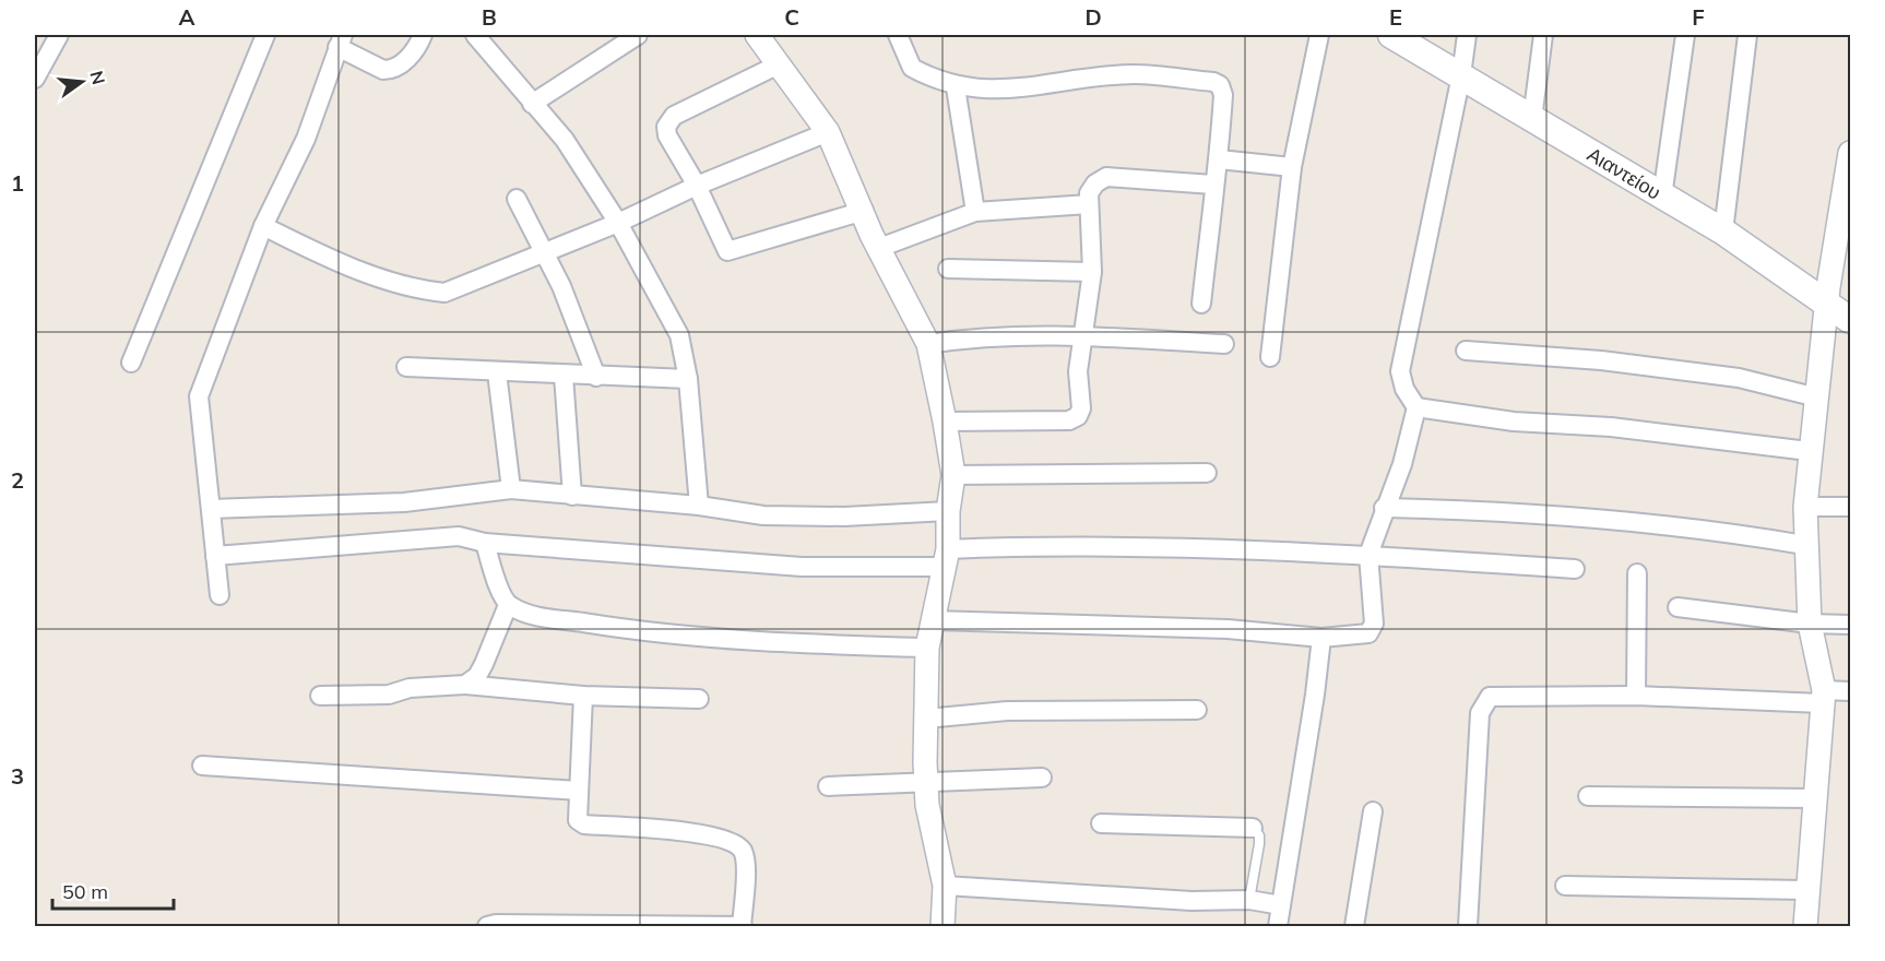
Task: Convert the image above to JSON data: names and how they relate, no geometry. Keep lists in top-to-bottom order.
{
  "streets": {
    "main road": ["Αιαντείου"]
  },
  "scale_bar": "50 m",
  "north": "right",
  "grid": {
    "columns": [
      "A",
      "B",
      "C",
      "D",
      "E",
      "F"
    ],
    "rows": ["1", "2", "3"]
  }
}
